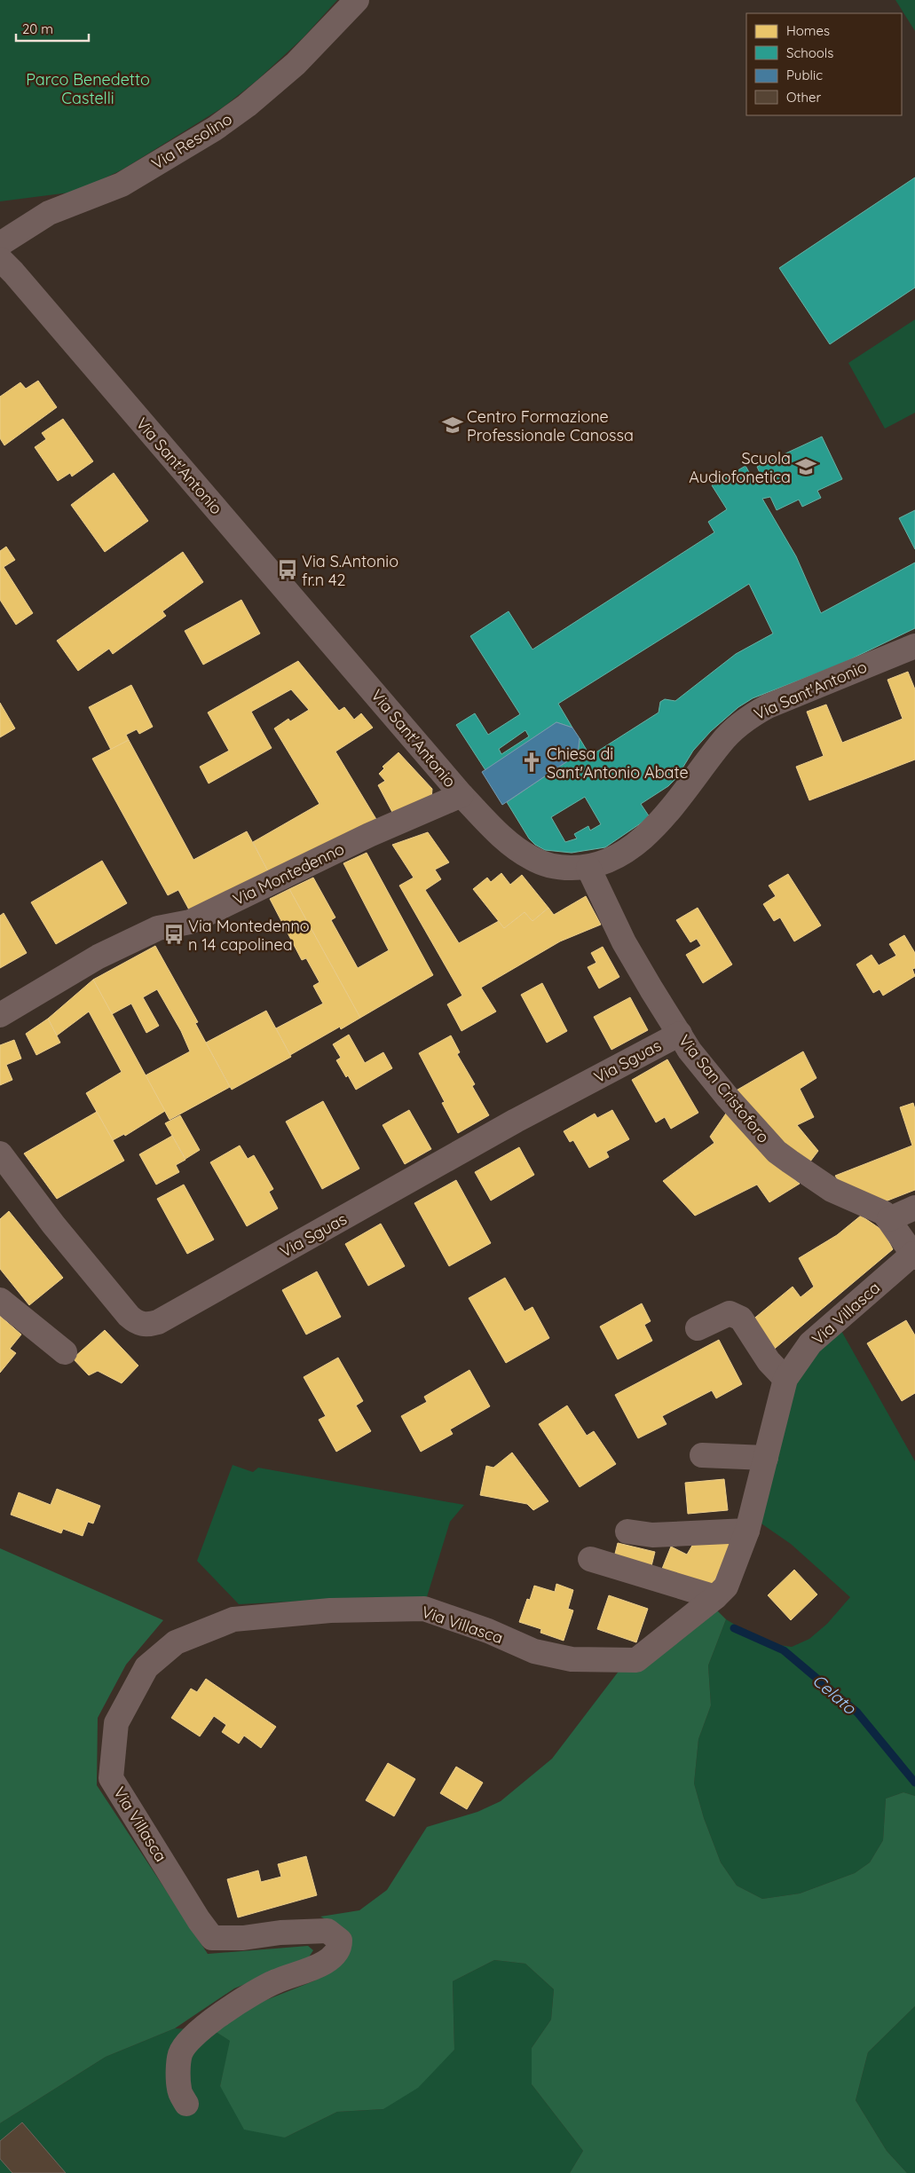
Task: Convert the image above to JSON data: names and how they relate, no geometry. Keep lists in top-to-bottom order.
{
  "streets": {
    "street": [
      "Via Resolino",
      "Via Sant'Antonio",
      "Via Montedenno",
      "Via Sguas",
      "Via San Cristoforo",
      "Via Villasca"
    ]
  },
  "crossings": [
    ["Via Sant'Antonio", "Via Montedenno"],
    ["Via Sant'Antonio", "Via San Cristoforo"],
    ["Via Sguas", "Via San Cristoforo"],
    ["Via San Cristoforo", "Via Villasca"]
  ],
  "water": ["Celato"],
  "parks": ["Parco Benedetto Castelli"],
  "places": {
    "school or university": ["Centro Formazione Professionale Canossa", "Scuola Audiofonetica"],
    "bus stop": ["Via S.Antonio fr.n 42", "Via Montedenno n 14 capolinea"],
    "church": ["Chiesa di Sant'Antonio Abate"]
  },
  "legend": [
    "Homes",
    "Schools",
    "Public",
    "Other"
  ],
  "scale_bar": "20 m"
}
